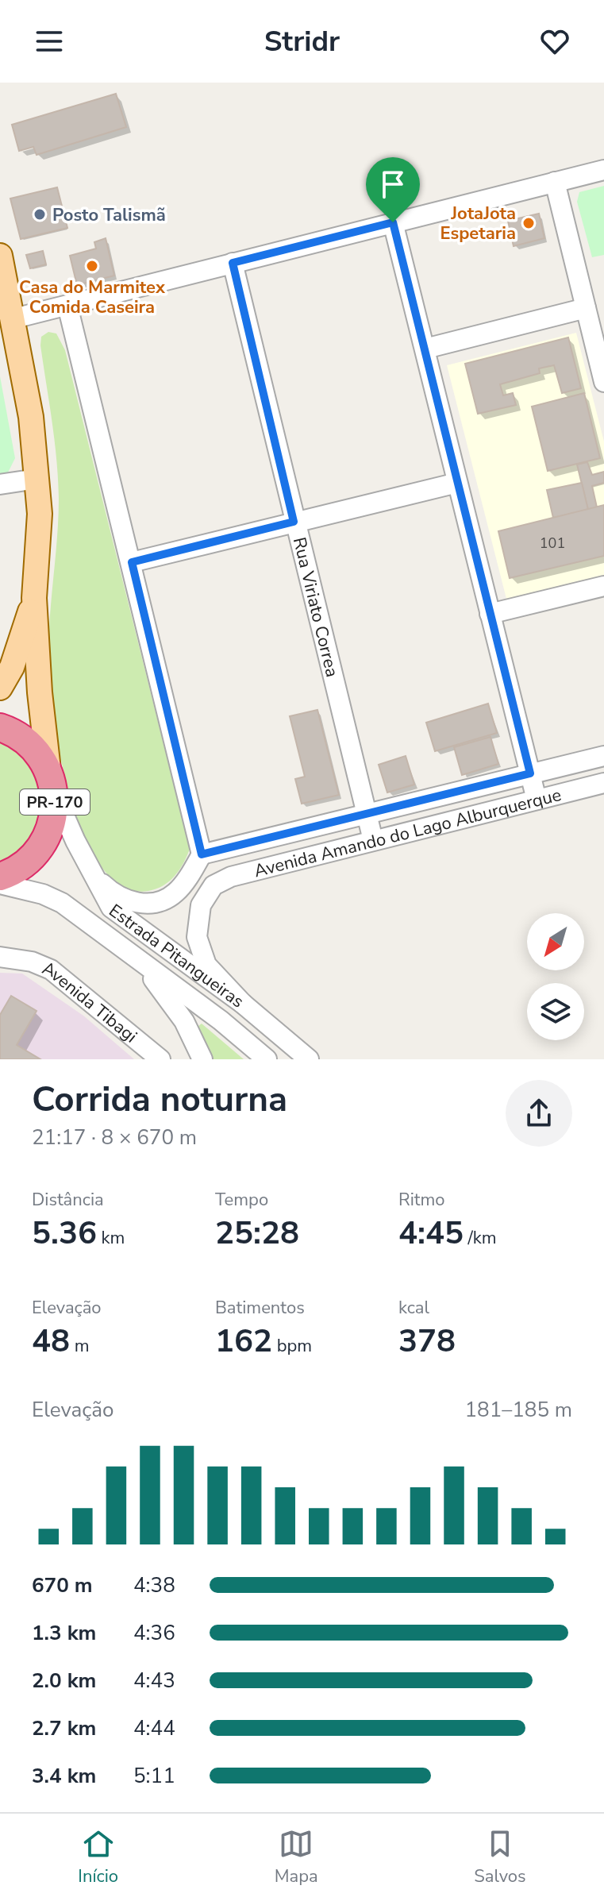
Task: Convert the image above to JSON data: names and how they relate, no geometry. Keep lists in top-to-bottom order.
{
  "streets": {
    "highway": ["PR-170"],
    "street": [
      "Rua Viriato Correa",
      "Avenida Amando do Lago Alburquerque",
      "Estrada Pitangueiras",
      "Avenida Tibagi"
    ]
  },
  "crossings": [
    ["Rua Viriato Correa", "Avenida Amando do Lago Alburquerque"],
    ["PR-170", "Estrada Pitangueiras"],
    ["Avenida Amando do Lago Alburquerque", "Estrada Pitangueiras"]
  ],
  "places": ["Posto Talismã", "JotaJota Espetaria", "Casa do Marmitex Comida Caseira"],
  "house_numbers": ["101"],
  "north": "bottom left",
  "page": {
    "header": "Stridr",
    "heading": ["Corrida noturna", "21:17 · 8 × 670 m"],
    "stats": [
      ["Distância", "5.36 km"],
      ["Tempo", "25:28"],
      ["Ritmo", "4:45 /km"],
      ["Elevação", "48 m"],
      ["Batimentos", "162 bpm"],
      ["kcal", "378"]
    ],
    "chart": ["Elevação", "181–185 m"],
    "list": [
      {
        "name": "670 m",
        "note": "4:38"
      },
      {
        "name": "1.3 km",
        "note": "4:36"
      },
      {
        "name": "2.0 km",
        "note": "4:43"
      },
      {
        "name": "2.7 km",
        "note": "4:44"
      },
      {
        "name": "3.4 km",
        "note": "5:11"
      }
    ],
    "tabs": ["Início", "Mapa", "Salvos"]
  }
}
